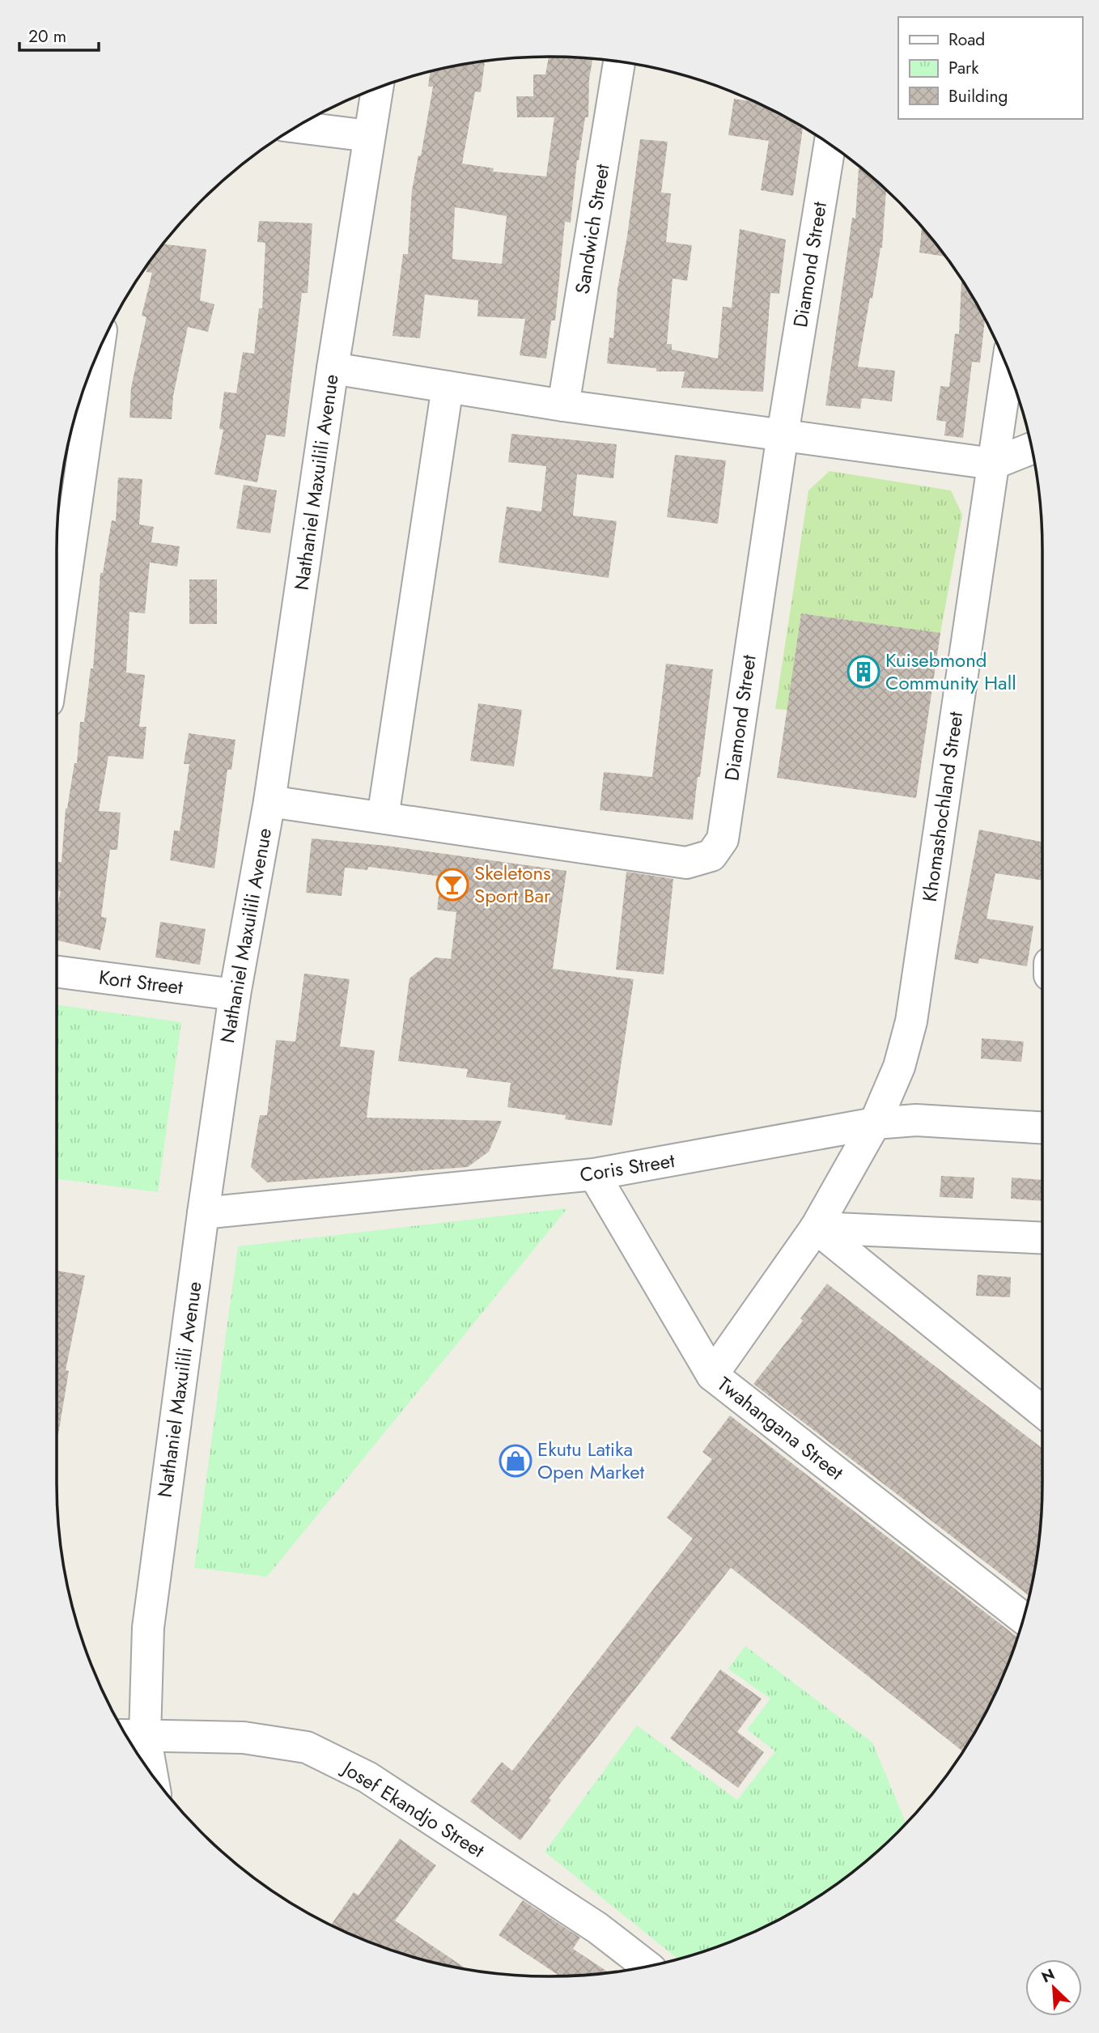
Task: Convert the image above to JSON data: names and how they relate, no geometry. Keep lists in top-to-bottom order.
{
  "streets": {
    "street": [
      "Sandwich Street",
      "Diamond Street",
      "Nathaniel Maxuilili Avenue",
      "Khomashochland Street",
      "Kort Street",
      "Coris Street",
      "Twahangana Street",
      "Josef Ekandjo Street"
    ]
  },
  "crossings": [
    ["Diamond Street", "Nathaniel Maxuilili Avenue"],
    ["Nathaniel Maxuilili Avenue", "Kort Street"],
    ["Nathaniel Maxuilili Avenue", "Coris Street"],
    ["Nathaniel Maxuilili Avenue", "Josef Ekandjo Street"],
    ["Khomashochland Street", "Coris Street"],
    ["Khomashochland Street", "Twahangana Street"],
    ["Coris Street", "Twahangana Street"]
  ],
  "places": {
    "building": ["Kuisebmond Community Hall"],
    "bar": ["Skeletons Sport Bar"],
    "shop": ["Ekutu Latika Open Market"]
  },
  "legend": ["Road", "Park", "Building"],
  "scale_bar": "20 m",
  "north": "top left"
}
